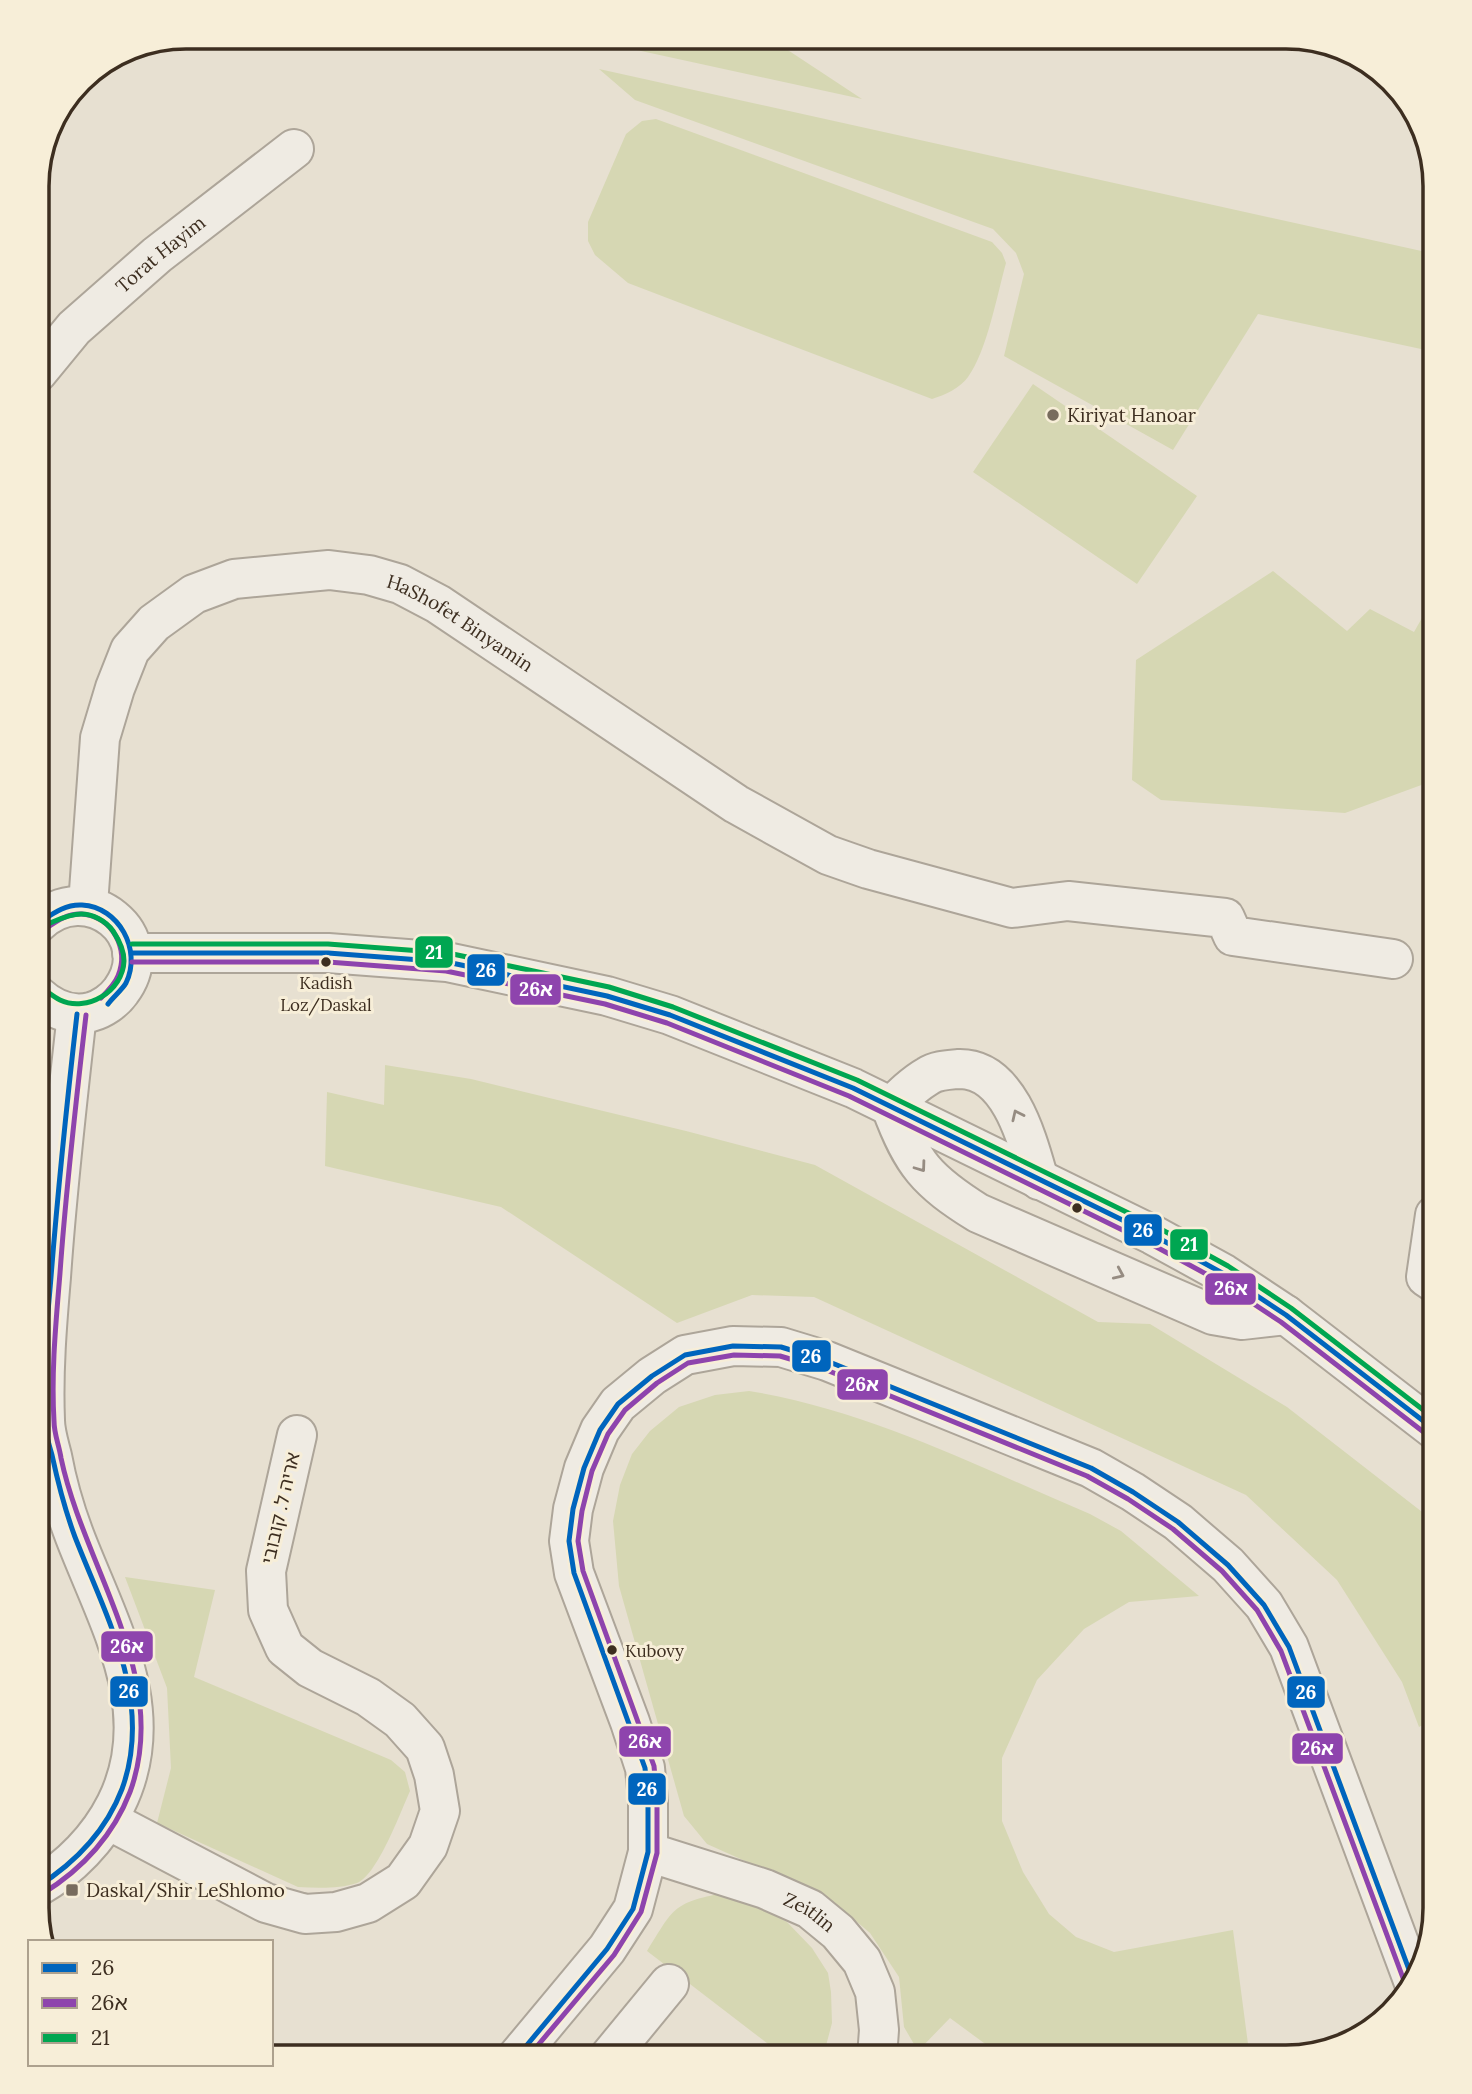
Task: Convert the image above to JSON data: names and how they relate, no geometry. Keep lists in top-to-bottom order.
{
  "streets": {
    "street": [
      "Torat Hayim",
      "HaShofet Binyamin",
      "אריה ל. קובובי",
      "Zeitlin"
    ]
  },
  "places": {
    "other": ["Kiriyat Hanoar", "Kadish Loz/Daskal", "Kubovy"],
    "transit": ["Daskal/Shir LeShlomo"]
  },
  "lines": ["transit line 26", "transit line 26א", "transit line 21"],
  "legend": ["26", "26א", "21"]
}
